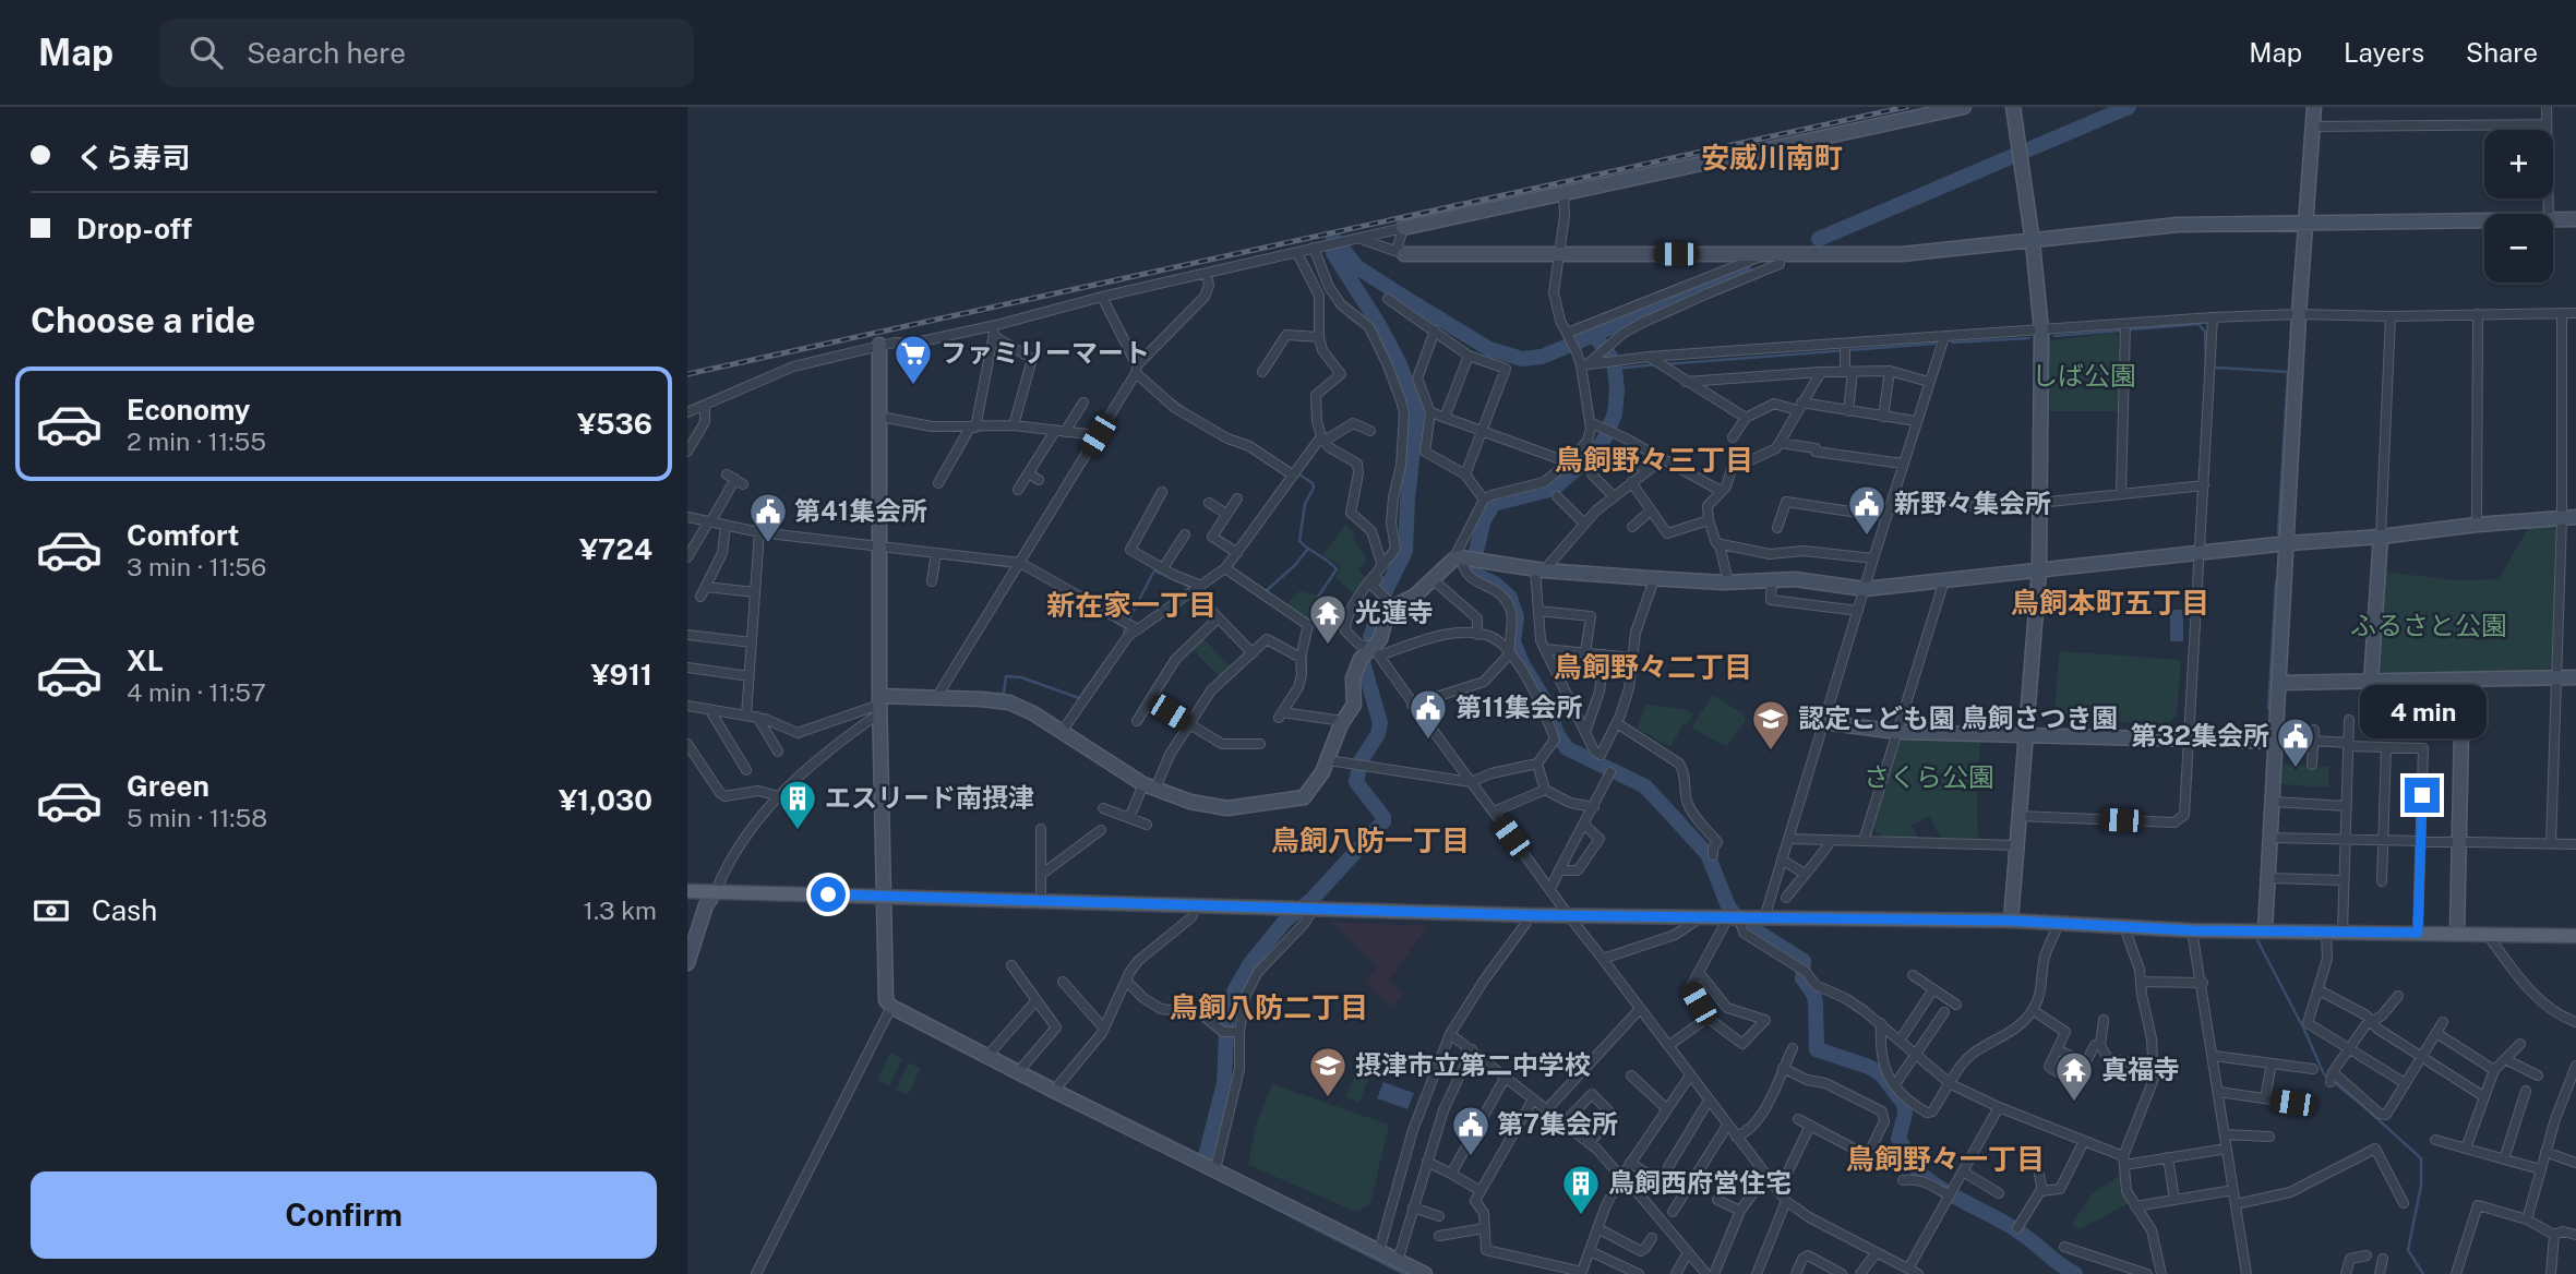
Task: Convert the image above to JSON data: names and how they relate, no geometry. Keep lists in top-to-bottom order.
{
  "districts": [
    "安威川南町",
    "鳥飼野々三丁目",
    "鳥飼本町五丁目",
    "新在家一丁目",
    "鳥飼野々二丁目",
    "鳥飼八防一丁目",
    "鳥飼八防二丁目",
    "鳥飼野々一丁目"
  ],
  "parks": ["しば公園", "ふるさと公園", "さくら公園"],
  "places": {
    "supermarket": ["ファミリーマート"],
    "public building": [
      "新野々集会所",
      "第41集会所",
      "第11集会所",
      "第32集会所",
      "第7集会所"
    ],
    "temple": ["光蓮寺", "真福寺"],
    "school or university": ["認定こども園 鳥飼さつき園", "摂津市立第二中学校"],
    "building": ["エスリード南摂津", "鳥飼西府営住宅"]
  },
  "page": {
    "header": "Map",
    "search": "Search here",
    "nav": ["Map", "Layers", "Share"],
    "banner": ["くら寿司", "Drop-off"],
    "map_buttons": ["+", "−"],
    "heading": "Choose a ride",
    "list": [
      {
        "name": "Economy",
        "note": "2 min · 11:55",
        "value": "¥536"
      },
      {
        "name": "Comfort",
        "note": "3 min · 11:56",
        "value": "¥724"
      },
      {
        "name": "XL",
        "note": "4 min · 11:57",
        "value": "¥911"
      },
      {
        "name": "Green",
        "note": "5 min · 11:58",
        "value": "¥1,030"
      }
    ],
    "bubble": "4 min",
    "pay": ["Cash", "1.3 km"],
    "buttons": "Confirm"
  }
}
